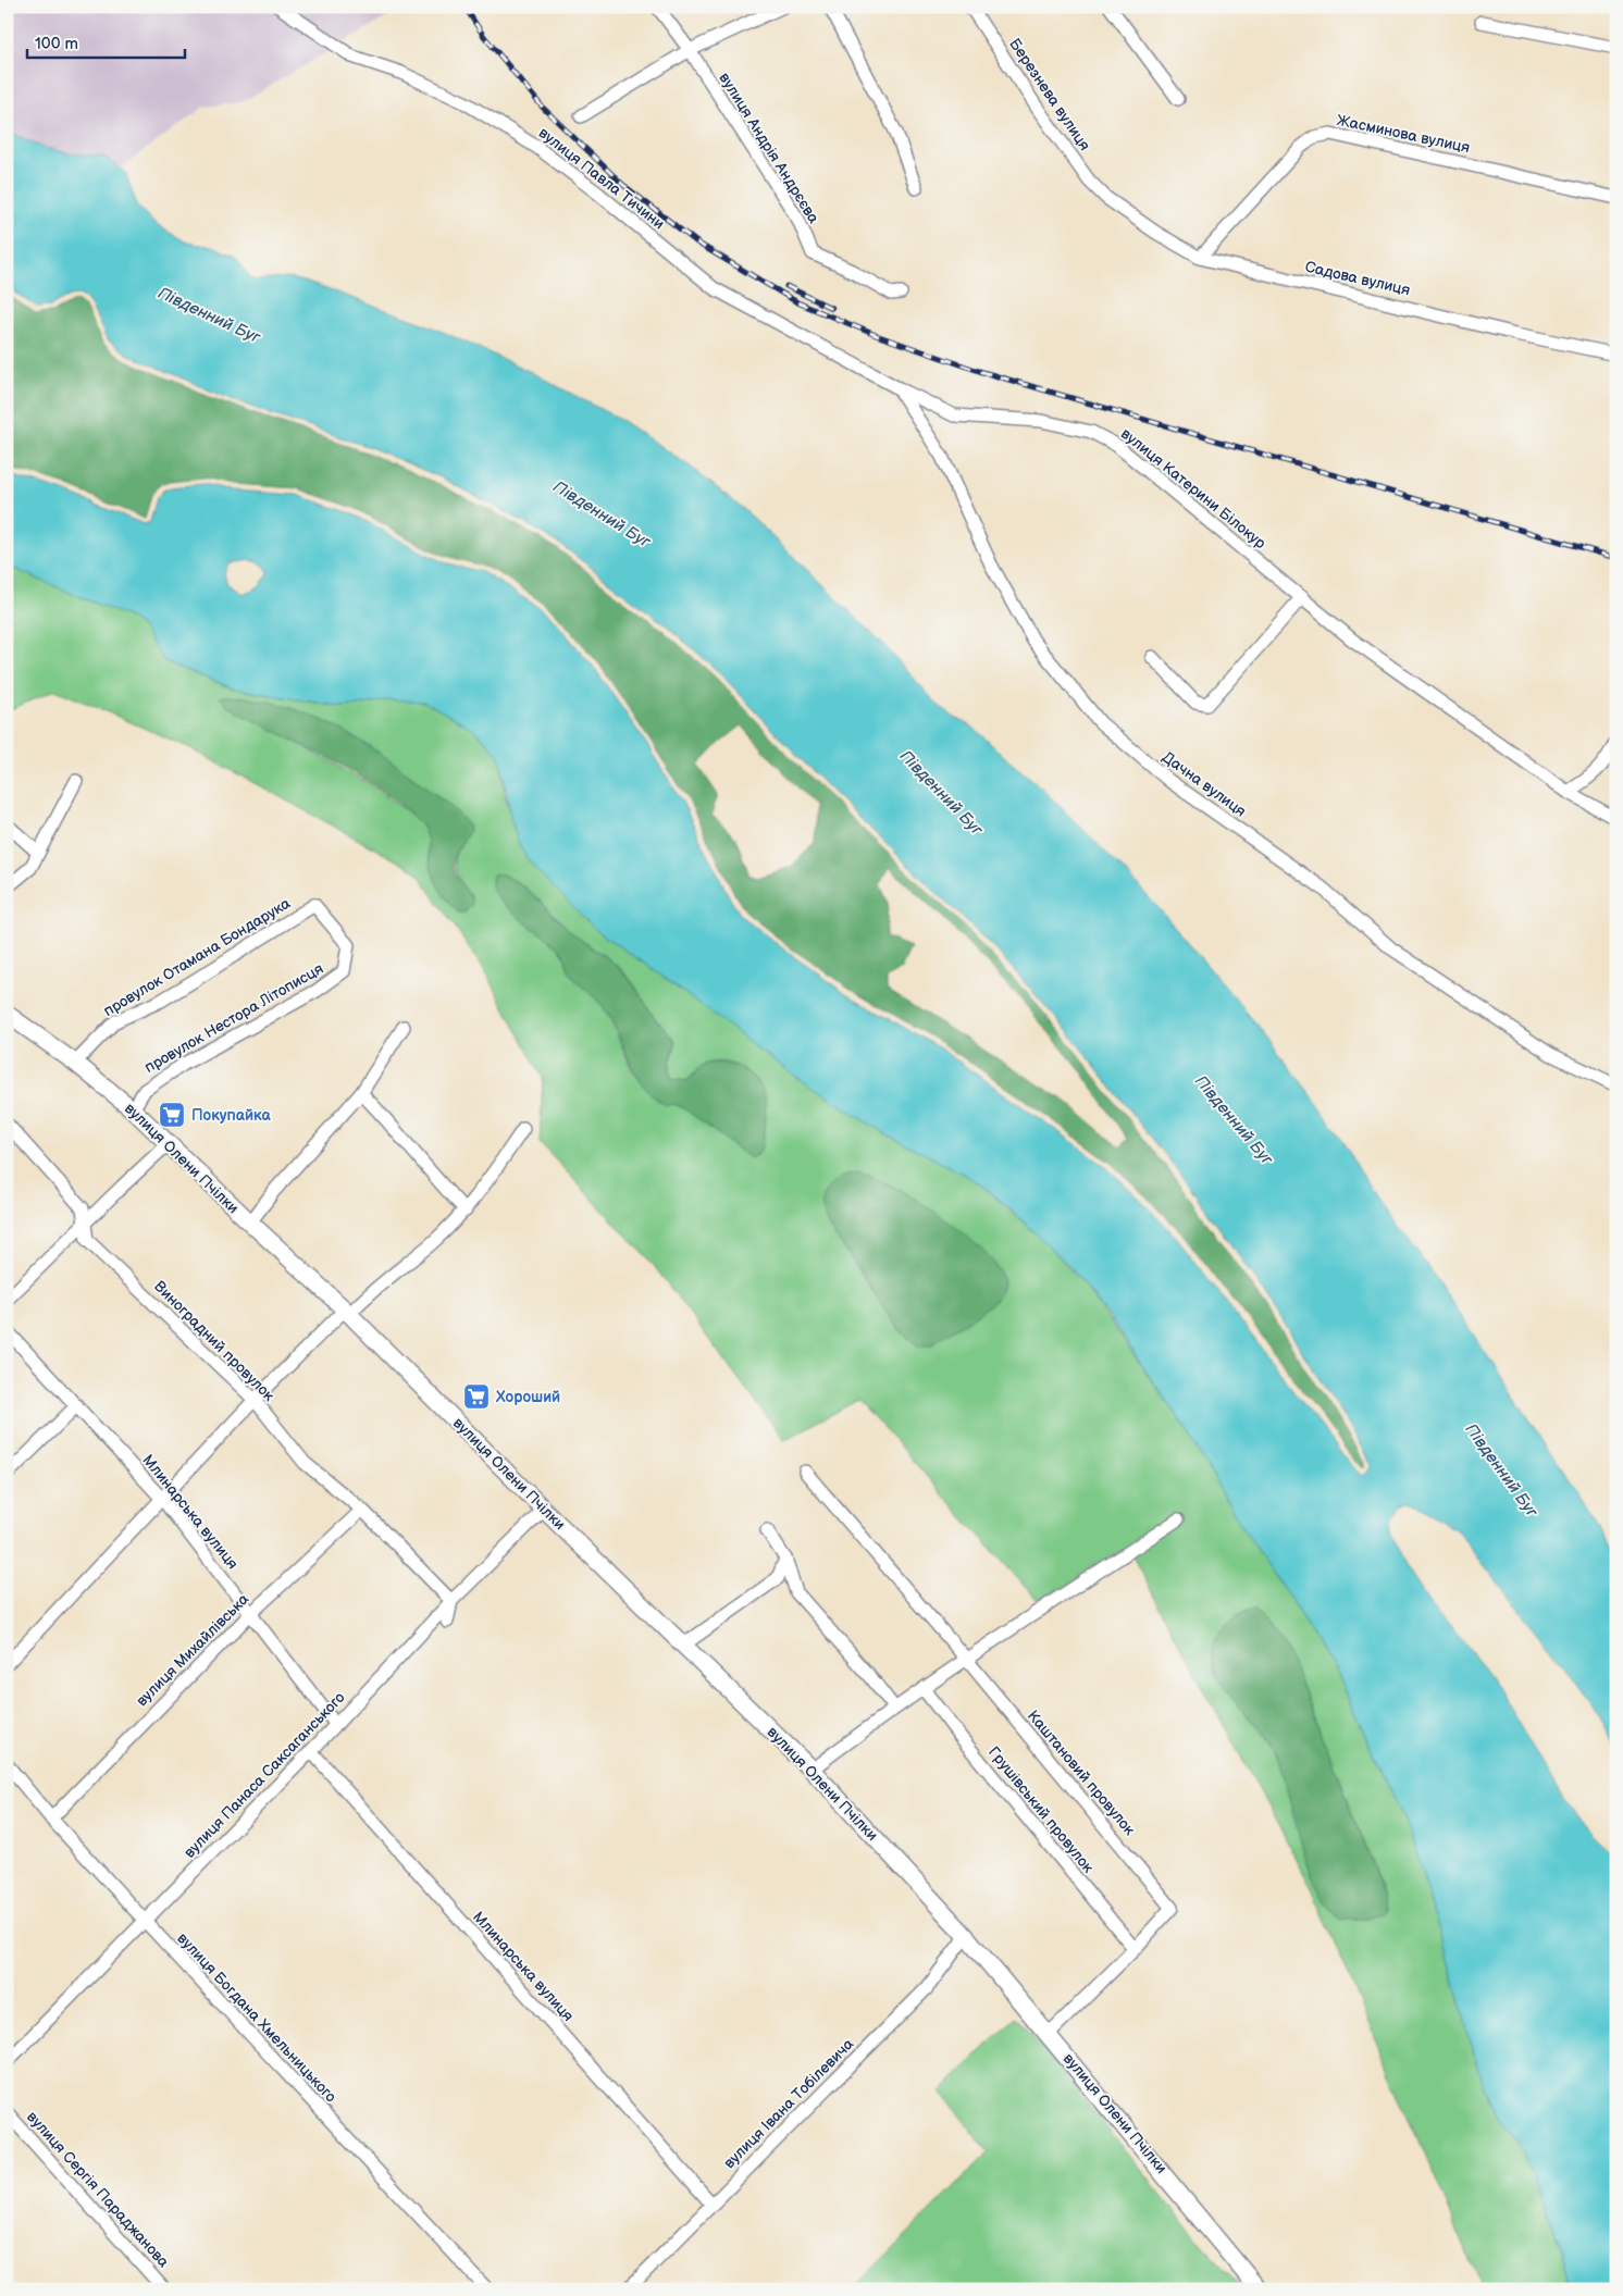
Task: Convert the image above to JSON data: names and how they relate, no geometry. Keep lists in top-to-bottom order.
{
  "streets": {
    "street": [
      "Березнева вулиця",
      "Жасминова вулиця",
      "вулиця Андрія Андрєєва",
      "вулиця Павла Тичини",
      "Садова вулиця",
      "вулиця Катерини Білокур",
      "Дачна вулиця",
      "провулок Отамана Бондарука",
      "провулок Нестора Літописця",
      "вулиця Олени Пчілки",
      "Виноградний провулок",
      "Млинарська вулиця",
      "вулиця Михайлівська",
      "Каштановий провулок",
      "вулиця Панаса Саксаганського",
      "Грушівський провулок",
      "вулиця Богдана Хмельницького",
      "вулиця Івана Тобілевича",
      "вулиця Сергія Параджанова"
    ]
  },
  "crossings": [
    ["Березнева вулиця", "Садова вулиця"],
    ["Жасминова вулиця", "Садова вулиця"],
    ["вулиця Павла Тичини", "вулиця Катерини Білокур"],
    ["вулиця Павла Тичини", "Дачна вулиця"],
    ["вулиця Катерини Білокур", "Дачна вулиця"],
    ["провулок Отамана Бондарука", "провулок Нестора Літописця"],
    ["провулок Отамана Бондарука", "вулиця Олени Пчілки"],
    ["провулок Нестора Літописця", "вулиця Олени Пчілки"],
    ["вулиця Олени Пчілки", "вулиця Панаса Саксаганського"],
    ["вулиця Олени Пчілки", "вулиця Івана Тобілевича"],
    ["Виноградний провулок", "вулиця Михайлівська"],
    ["Виноградний провулок", "вулиця Панаса Саксаганського"],
    ["Млинарська вулиця", "вулиця Михайлівська"],
    ["Млинарська вулиця", "вулиця Панаса Саксаганського"],
    ["Млинарська вулиця", "вулиця Івана Тобілевича"],
    ["вулиця Михайлівська", "вулиця Богдана Хмельницького"],
    ["Каштановий провулок", "Грушівський провулок"],
    ["вулиця Панаса Саксаганського", "вулиця Богдана Хмельницького"]
  ],
  "water": ["Південний Буг"],
  "places": {
    "supermarket": ["Покупайка", "Хороший"]
  },
  "scale_bar": "100 m"
}
